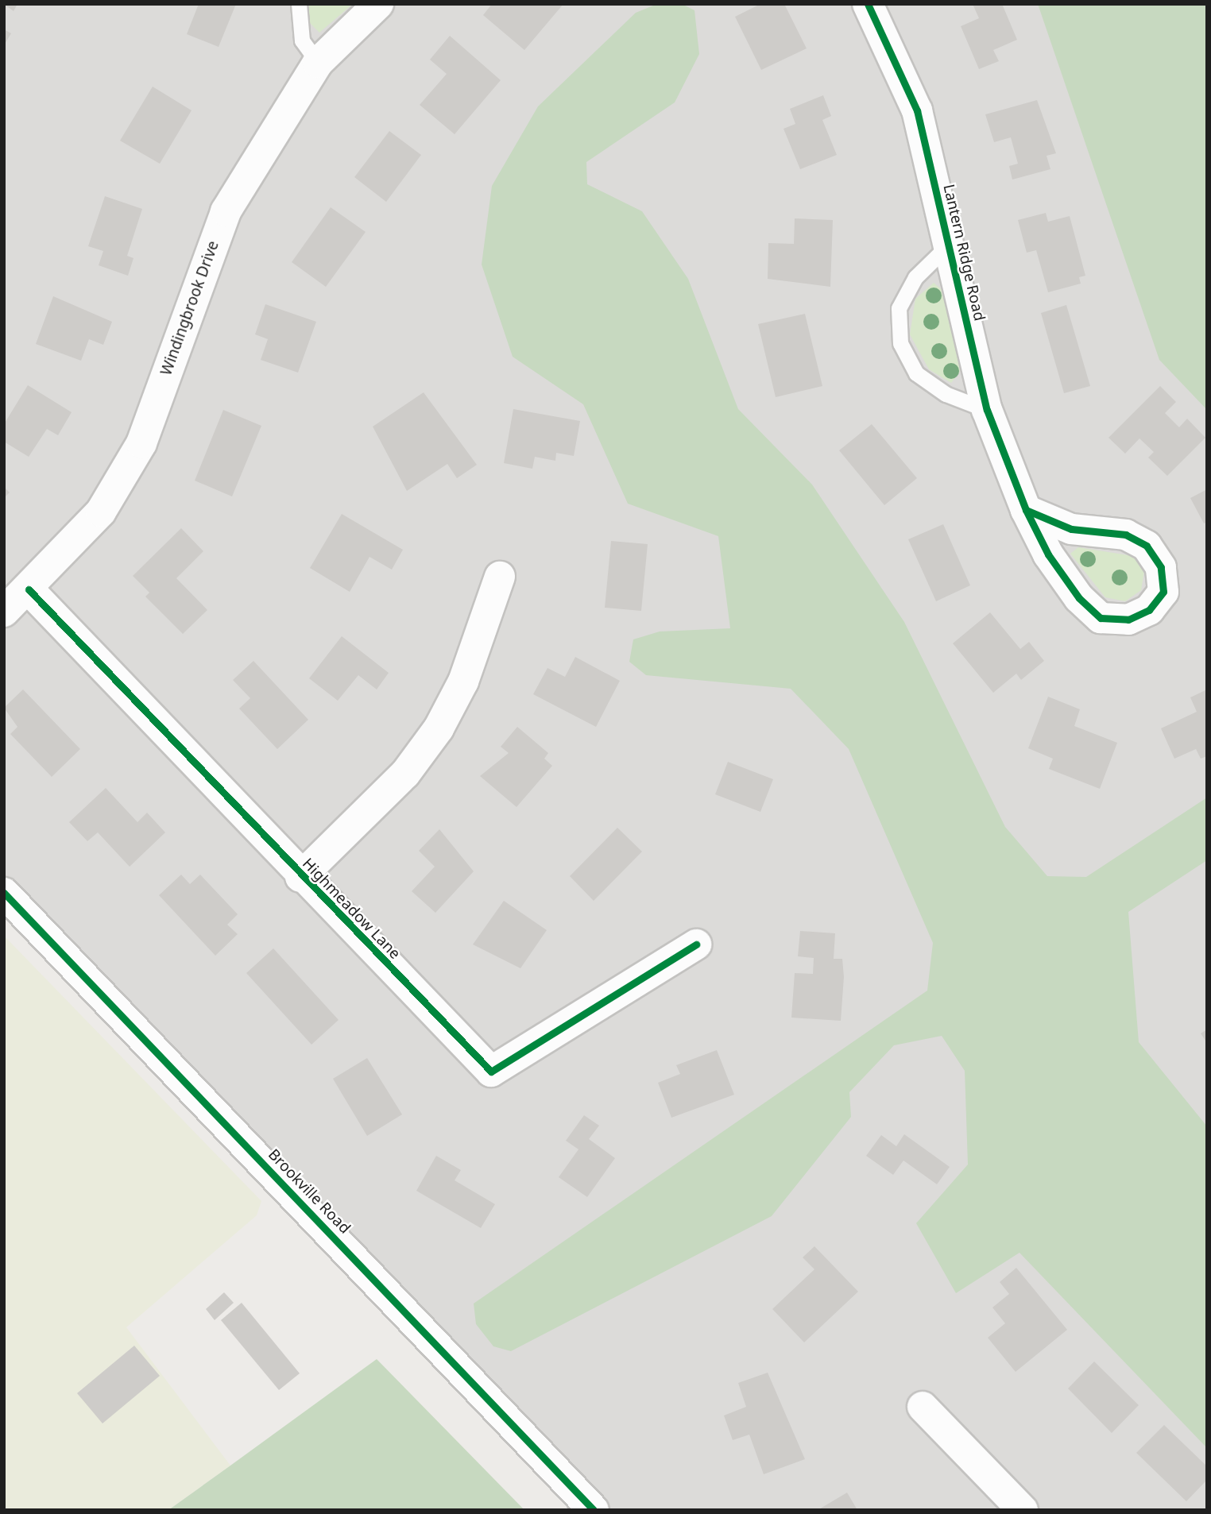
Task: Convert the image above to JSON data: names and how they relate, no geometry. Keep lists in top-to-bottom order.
{
  "streets": {
    "street": [
      "Lantern Ridge Road",
      "Windingbrook Drive",
      "Highmeadow Lane",
      "Brookville Road"
    ]
  },
  "crossings": [
    ["Windingbrook Drive", "Highmeadow Lane"]
  ]
}
